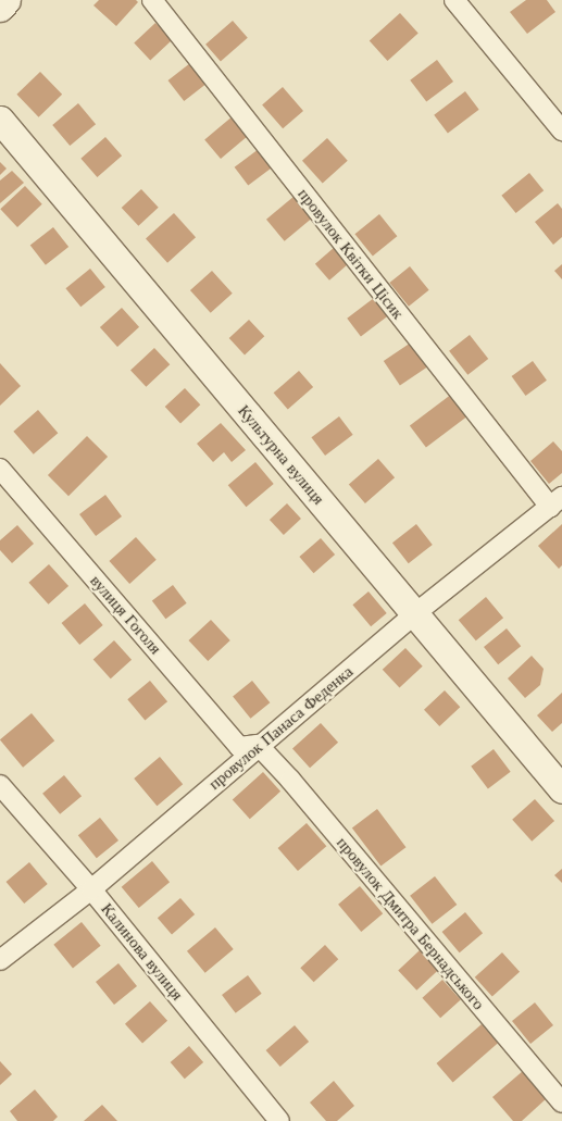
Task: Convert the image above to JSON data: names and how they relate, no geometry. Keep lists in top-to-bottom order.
{
  "streets": {
    "street": [
      "провулок Квітки Цісик",
      "Культурна вулиця",
      "вулиця Гоголя",
      "провулок Панаса Феденка",
      "провулок Дмитра Бернадського",
      "Калинова вулиця"
    ]
  },
  "crossings": [
    ["провулок Квітки Цісик", "провулок Панаса Феденка"],
    ["Культурна вулиця", "провулок Панаса Феденка"],
    ["вулиця Гоголя", "провулок Панаса Феденка"],
    ["вулиця Гоголя", "провулок Дмитра Бернадського"],
    ["провулок Панаса Феденка", "провулок Дмитра Бернадського"],
    ["провулок Панаса Феденка", "Калинова вулиця"]
  ]
}
